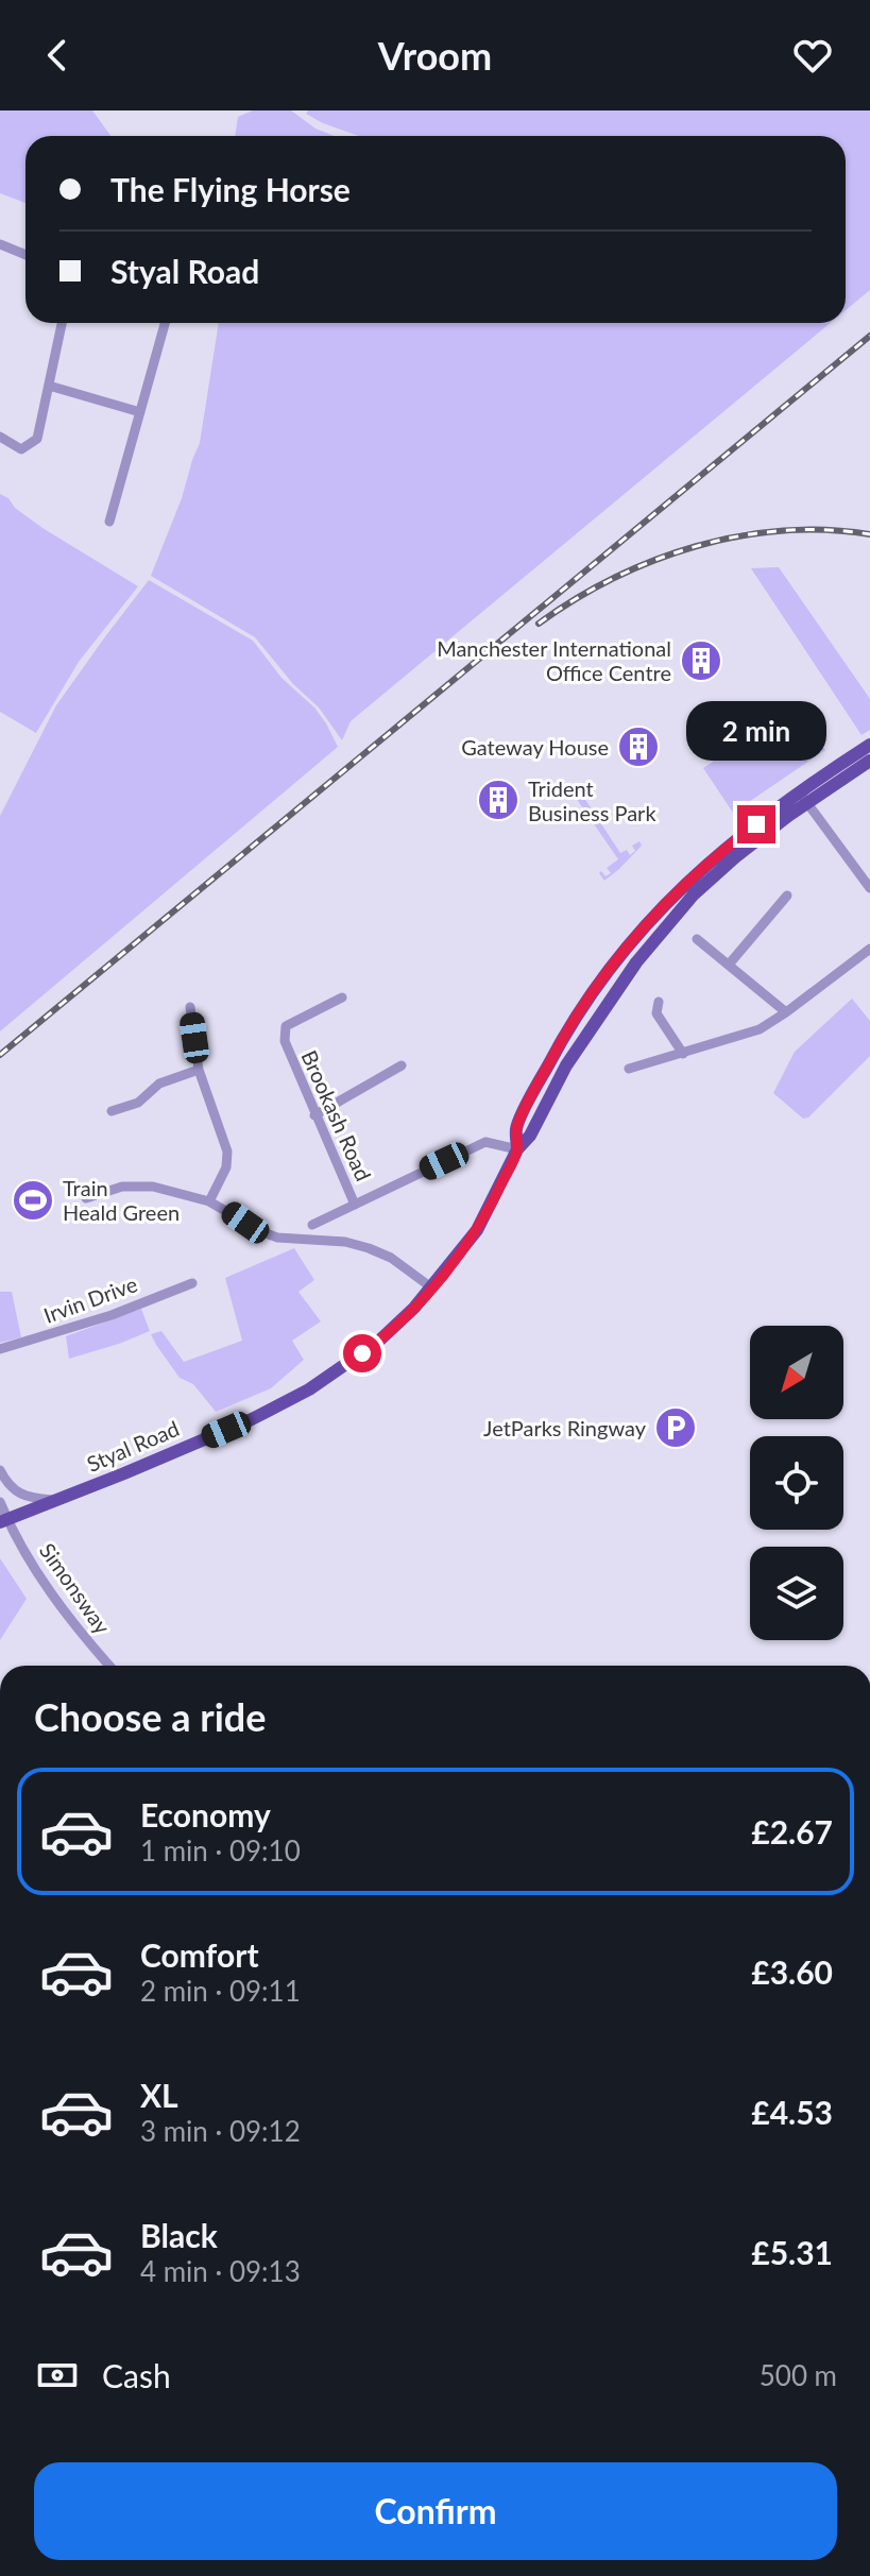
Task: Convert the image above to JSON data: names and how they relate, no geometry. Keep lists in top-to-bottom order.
{
  "streets": {
    "main road": ["Styal Road"],
    "street": ["Brookash Road", "Irvin Drive", "Simonsway"]
  },
  "crossings": [
    ["Styal Road", "Simonsway"]
  ],
  "places": {
    "building": ["Manchester International Office Centre", "Gateway House", "Trident Business Park"],
    "sports": ["Train Heald Green"],
    "parking": ["JetParks Ringway"]
  },
  "north": "bottom left",
  "page": {
    "header": "Vroom",
    "banner": ["The Flying Horse", "Styal Road"],
    "bubble": "2 min",
    "heading": "Choose a ride",
    "list": [
      {
        "name": "Economy",
        "note": "1 min · 09:10",
        "value": "£2.67"
      },
      {
        "name": "Comfort",
        "note": "2 min · 09:11",
        "value": "£3.60"
      },
      {
        "name": "XL",
        "note": "3 min · 09:12",
        "value": "£4.53"
      },
      {
        "name": "Black",
        "note": "4 min · 09:13",
        "value": "£5.31"
      }
    ],
    "pay": ["Cash", "500 m"],
    "buttons": "Confirm"
  }
}
